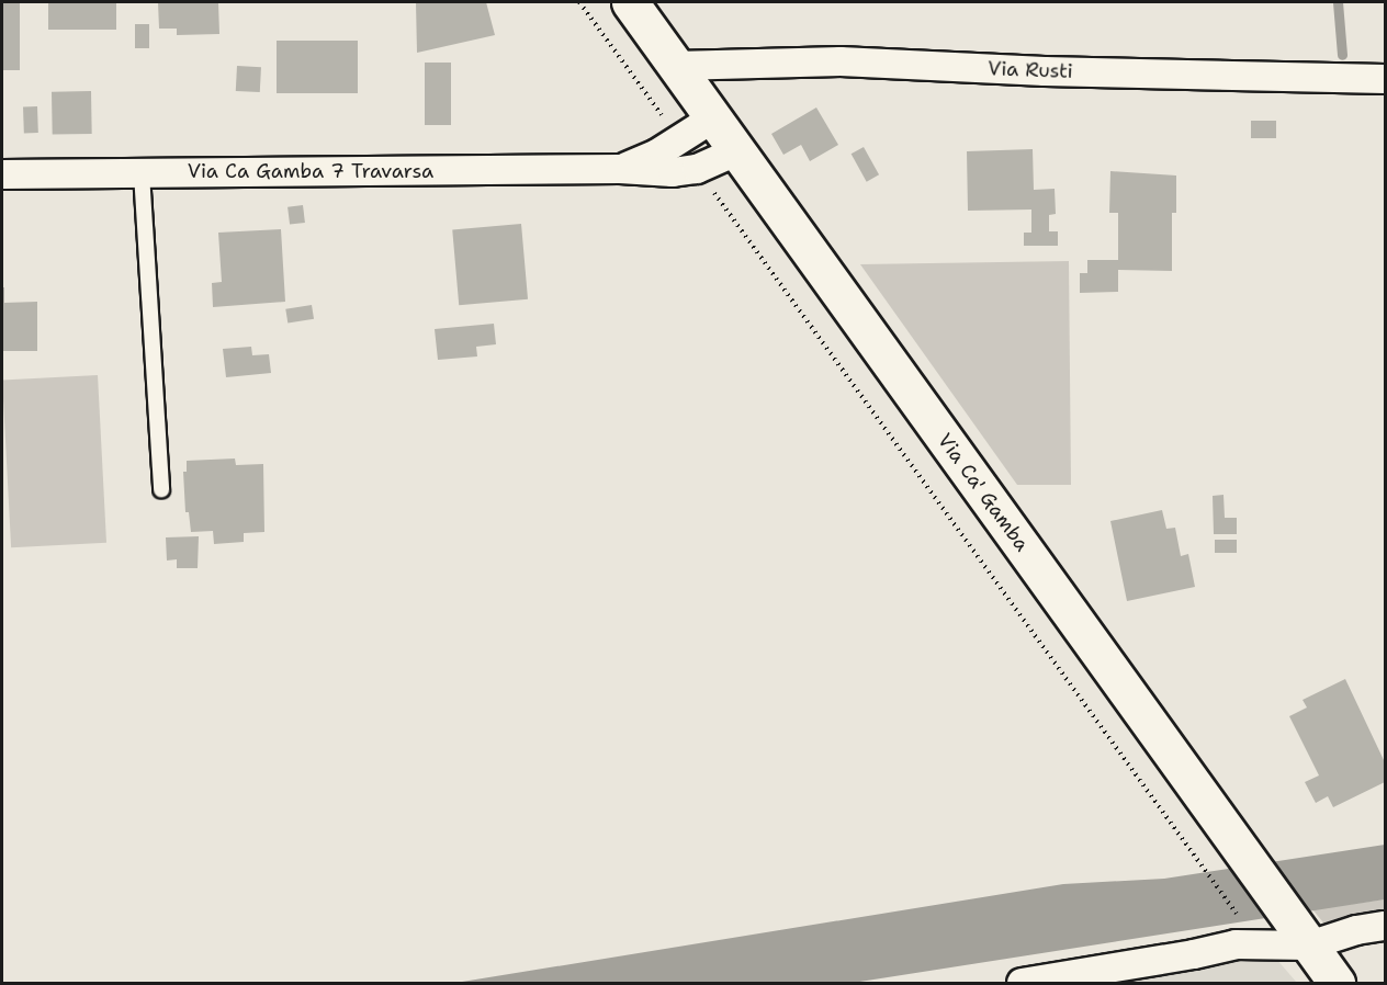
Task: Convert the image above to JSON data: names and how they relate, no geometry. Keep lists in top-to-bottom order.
{
  "streets": {
    "street": ["Via Rusti", "Via Ca Gamba 7 Travarsa", "Via Ca' Gamba"]
  },
  "crossings": [
    ["Via Rusti", "Via Ca' Gamba"],
    ["Via Ca Gamba 7 Travarsa", "Via Ca' Gamba"]
  ]
}
